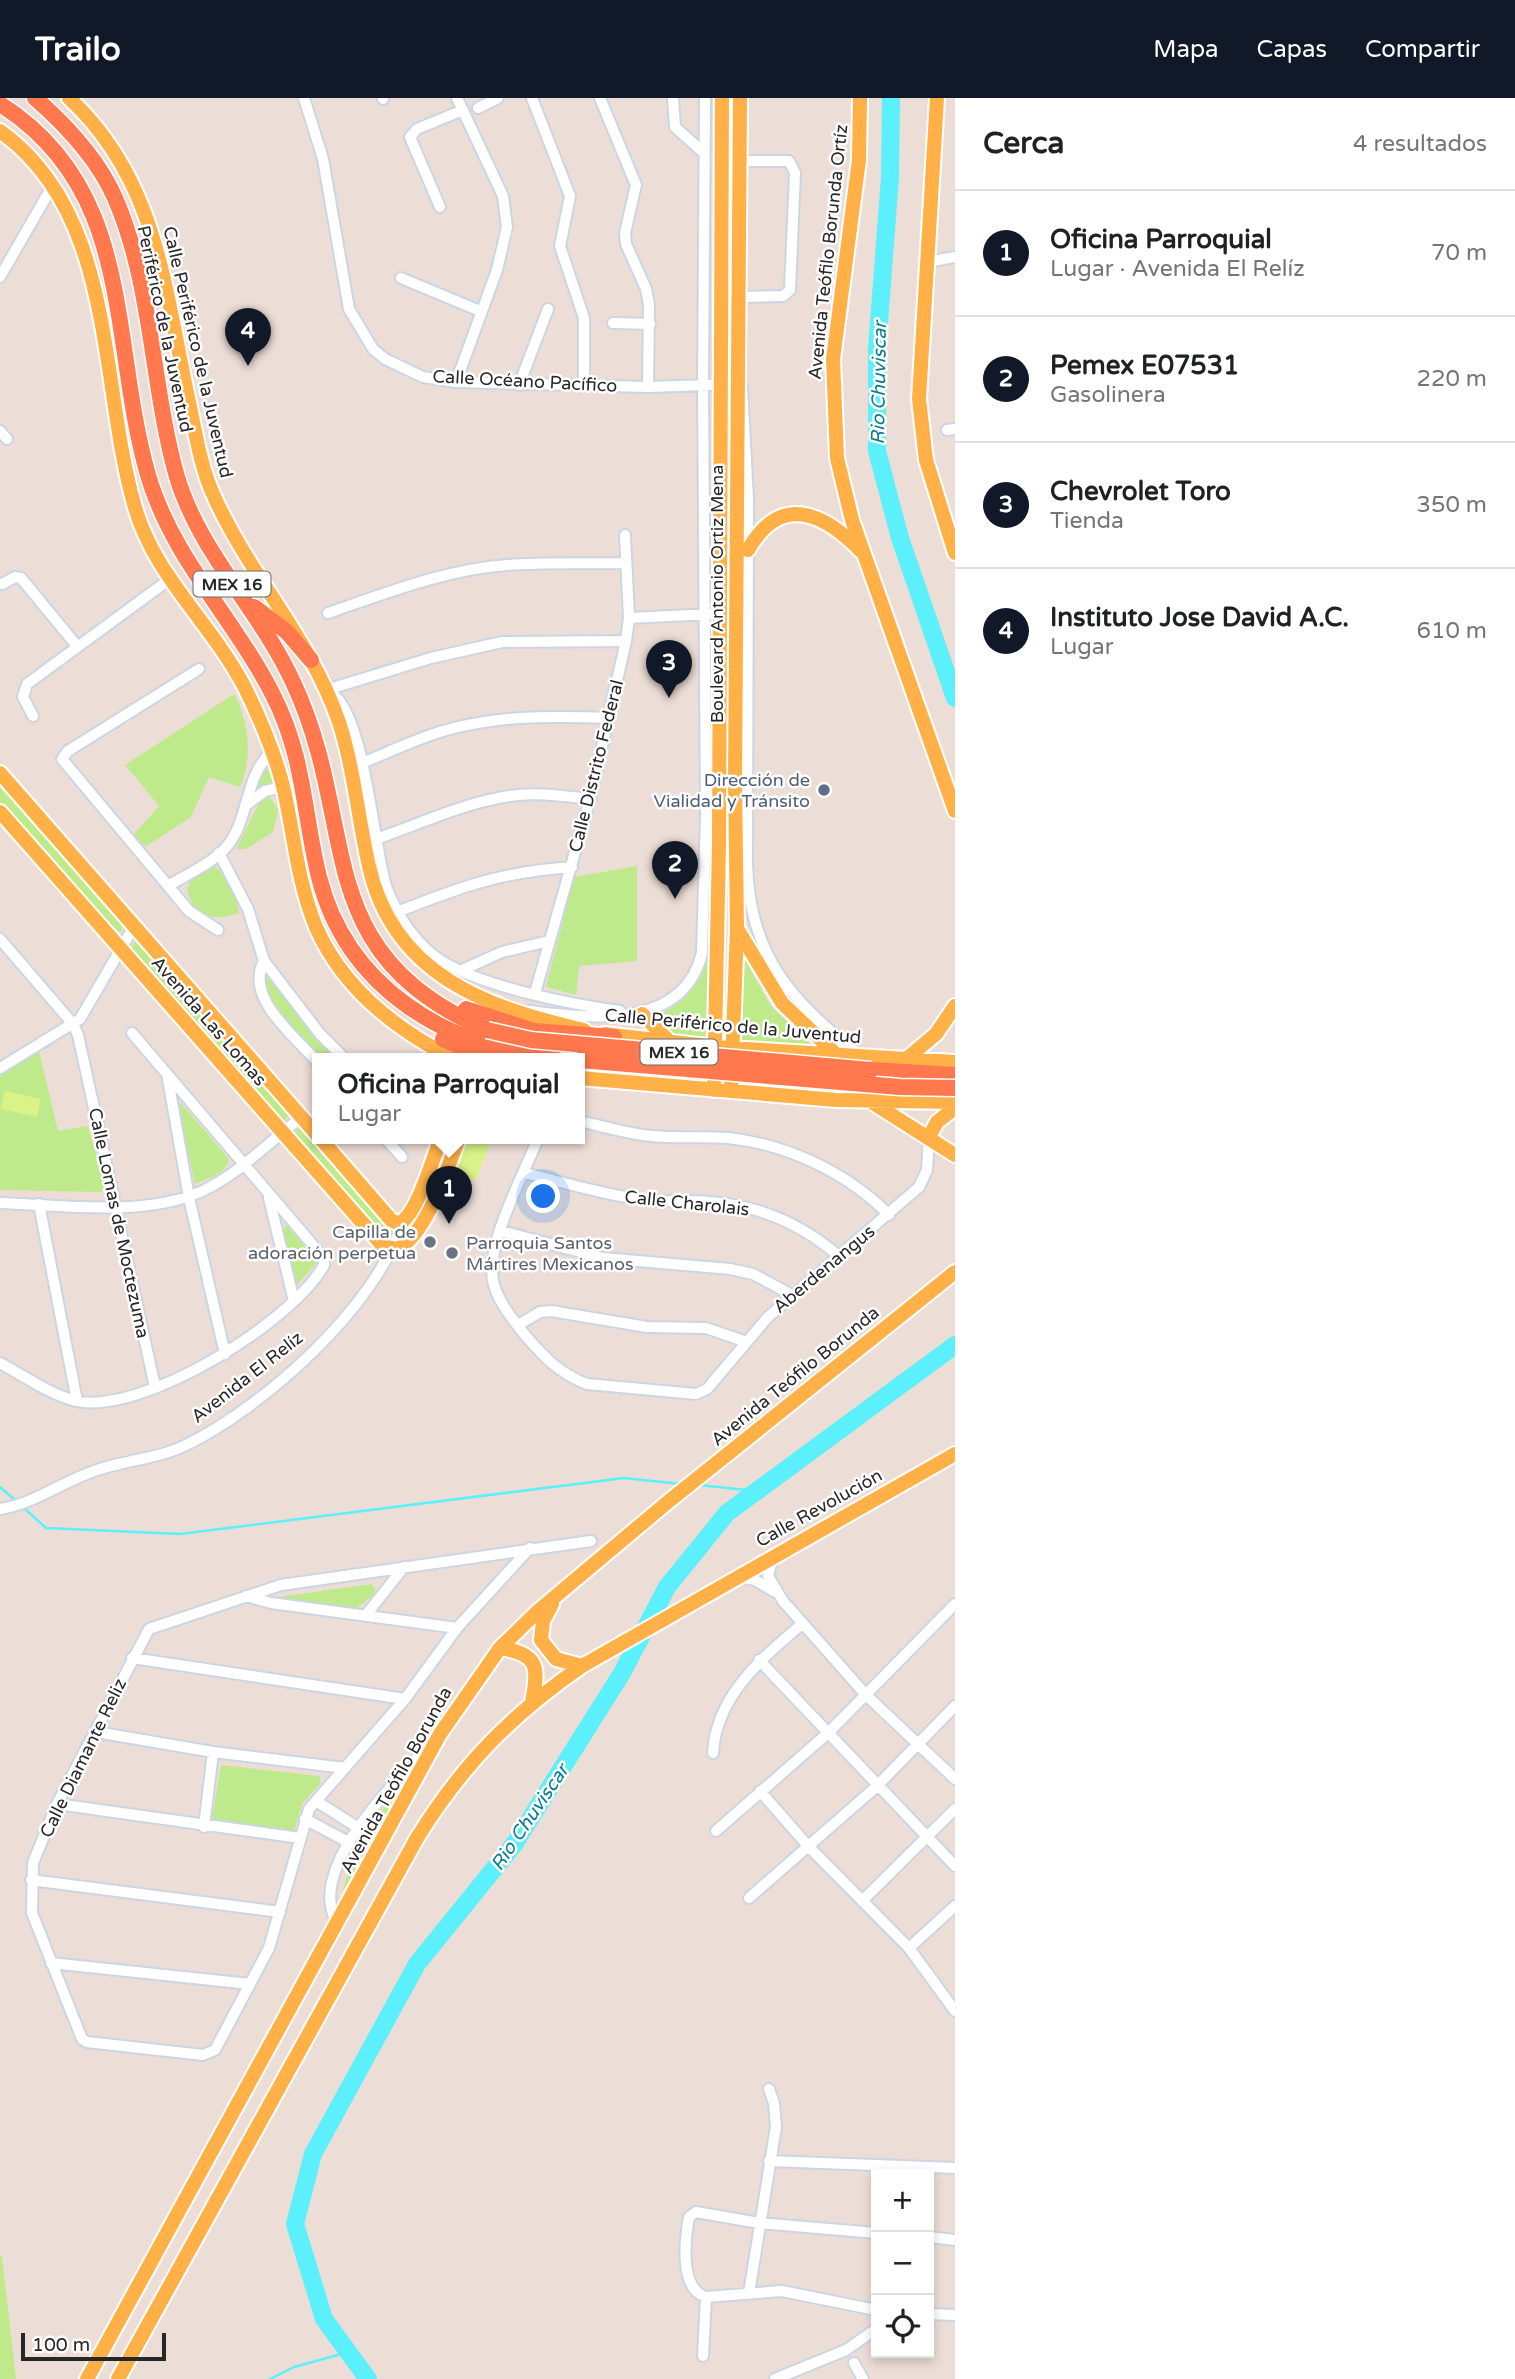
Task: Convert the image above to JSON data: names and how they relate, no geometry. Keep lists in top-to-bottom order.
{
  "streets": {
    "highway": ["Periférico de la Juventud", "Calle Periférico de la Juventud", "MEX 16"],
    "main road": [
      "Avenida Teófilo Borunda Ortíz",
      "Boulevard Antonio Ortiz Mena",
      "Avenida Las Lomas",
      "Avenida Teófilo Borunda",
      "Avenida El Relíz",
      "Calle Revolución"
    ],
    "street": [
      "Calle Océano Pacífico",
      "Calle Distrito Federal",
      "Calle Charolais",
      "Calle Lomas de Moctezuma",
      "Aberdenangus",
      "Calle Diamante Reliz"
    ]
  },
  "crossings": [
    ["Periférico de la Juventud", "Calle Periférico de la Juventud"],
    ["Periférico de la Juventud", "MEX 16"],
    ["Calle Periférico de la Juventud", "Boulevard Antonio Ortiz Mena"],
    ["Calle Océano Pacífico", "Boulevard Antonio Ortiz Mena"],
    ["Avenida Las Lomas", "Avenida El Relíz"],
    ["Calle Charolais", "Aberdenangus"]
  ],
  "water": ["Rio Chuviscar"],
  "places": ["Dirección de Vialidad y Tránsito", "Capilla de adoración perpetua", "Parroquia Santos Mártires Mexicanos"],
  "scale_bar": "100 m",
  "page": {
    "header": "Trailo",
    "nav": ["Mapa", "Capas", "Compartir"],
    "heading": ["Cerca", "4 resultados"],
    "list": [
      {
        "mark": "1",
        "name": "Oficina Parroquial",
        "note": "Lugar · Avenida El Relíz",
        "value": "70 m"
      },
      {
        "mark": "2",
        "name": "Pemex E07531",
        "note": "Gasolinera",
        "value": "220 m"
      },
      {
        "mark": "3",
        "name": "Chevrolet Toro",
        "note": "Tienda",
        "value": "350 m"
      },
      {
        "mark": "4",
        "name": "Instituto Jose David A.C.",
        "note": "Lugar",
        "value": "610 m"
      }
    ],
    "pins": [
      "4",
      "3",
      "2",
      "1"
    ],
    "popup": ["Oficina Parroquial", "Lugar"],
    "map_buttons": ["+", "−"],
    "scale": "100 m"
  }
}
